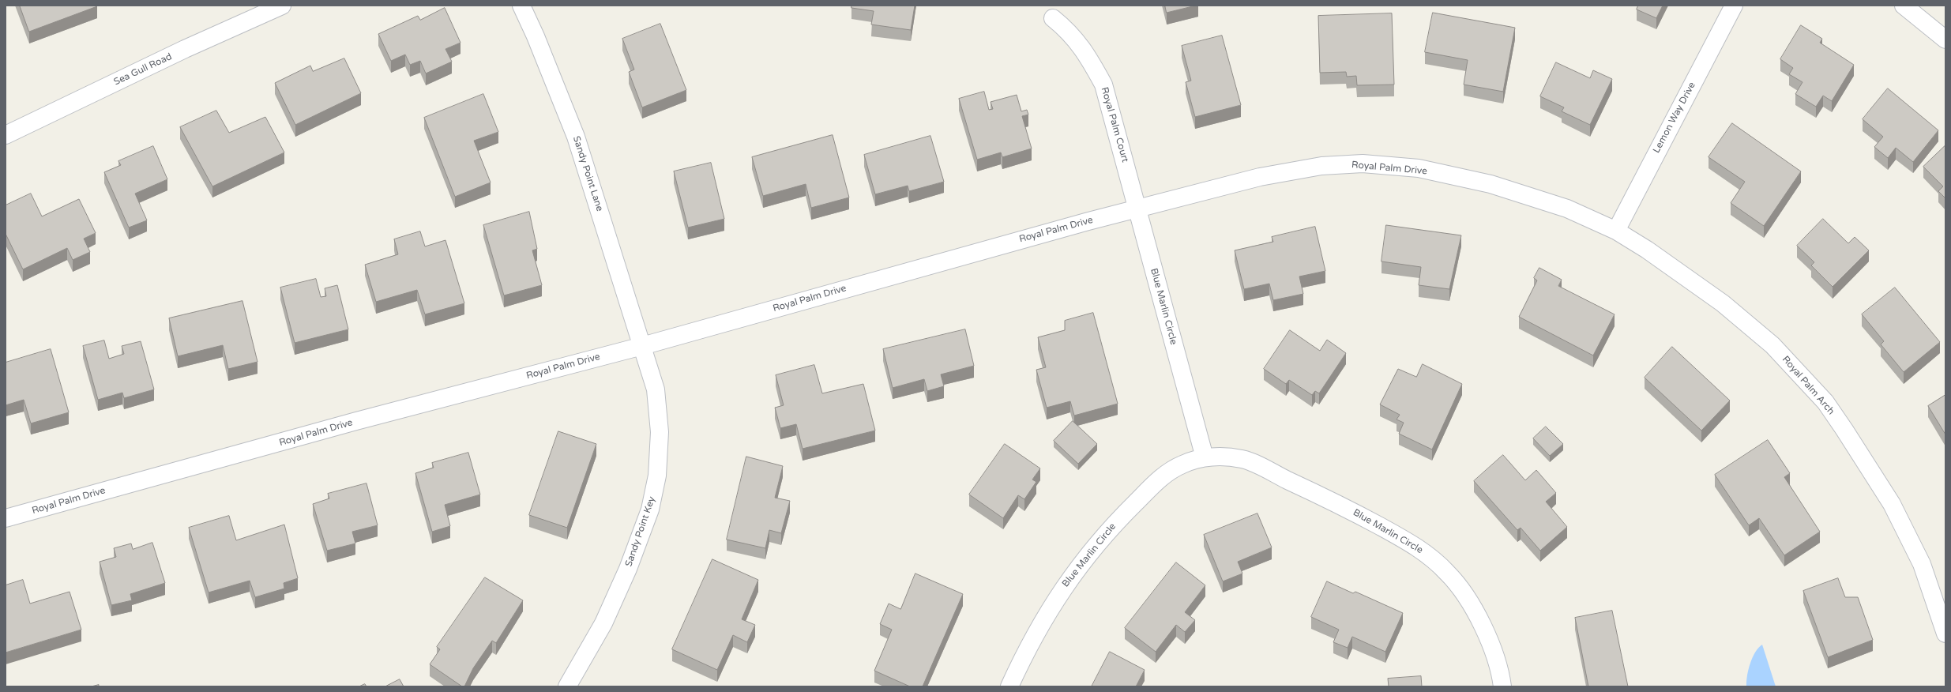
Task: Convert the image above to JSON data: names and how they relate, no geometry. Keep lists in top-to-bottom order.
{
  "streets": {
    "street": [
      "Sea Gull Road",
      "Lemon Way Drive",
      "Royal Palm Court",
      "Royal Palm Drive",
      "Sandy Point Lane",
      "Blue Marlin Circle",
      "Royal Palm Arch",
      "Sandy Point Key"
    ]
  },
  "crossings": [
    ["Lemon Way Drive", "Royal Palm Drive"],
    ["Lemon Way Drive", "Royal Palm Arch"],
    ["Royal Palm Court", "Royal Palm Drive"],
    ["Royal Palm Court", "Blue Marlin Circle"],
    ["Royal Palm Drive", "Sandy Point Lane"],
    ["Royal Palm Drive", "Blue Marlin Circle"],
    ["Royal Palm Drive", "Royal Palm Arch"],
    ["Royal Palm Drive", "Sandy Point Key"],
    ["Sandy Point Lane", "Sandy Point Key"]
  ]
}
